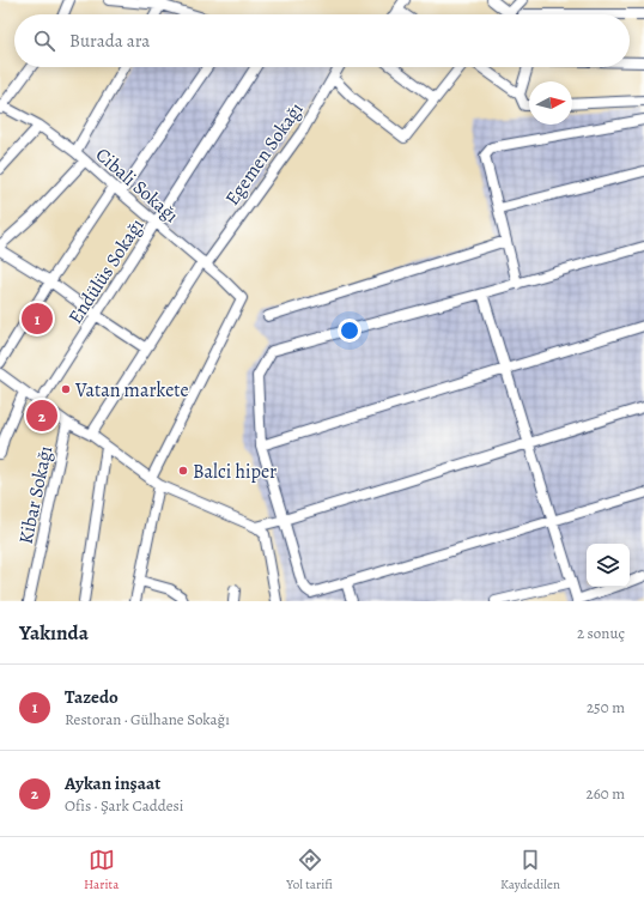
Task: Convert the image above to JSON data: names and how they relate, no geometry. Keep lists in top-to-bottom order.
{
  "streets": {
    "street": [
      "Egemen Sokağı",
      "Cibali Sokağı",
      "Endülüs Sokağı",
      "Kibar Sokağı"
    ]
  },
  "crossings": [
    ["Egemen Sokağı", "Cibali Sokağı"],
    ["Cibali Sokağı", "Endülüs Sokağı"]
  ],
  "places": ["Vatan markete", "Balci hiper"],
  "north": "right",
  "page": {
    "search": "Burada ara",
    "pins": ["1", "2"],
    "heading": ["Yakında", "2 sonuç"],
    "list": [
      {
        "mark": "1",
        "name": "Tazedo",
        "note": "Restoran · Gülhane Sokağı",
        "value": "250 m"
      },
      {
        "mark": "2",
        "name": "Aykan inşaat",
        "note": "Ofis · Şark Caddesi",
        "value": "260 m"
      }
    ],
    "nav": ["Harita", "Yol tarifi", "Kaydedilen"]
  }
}
